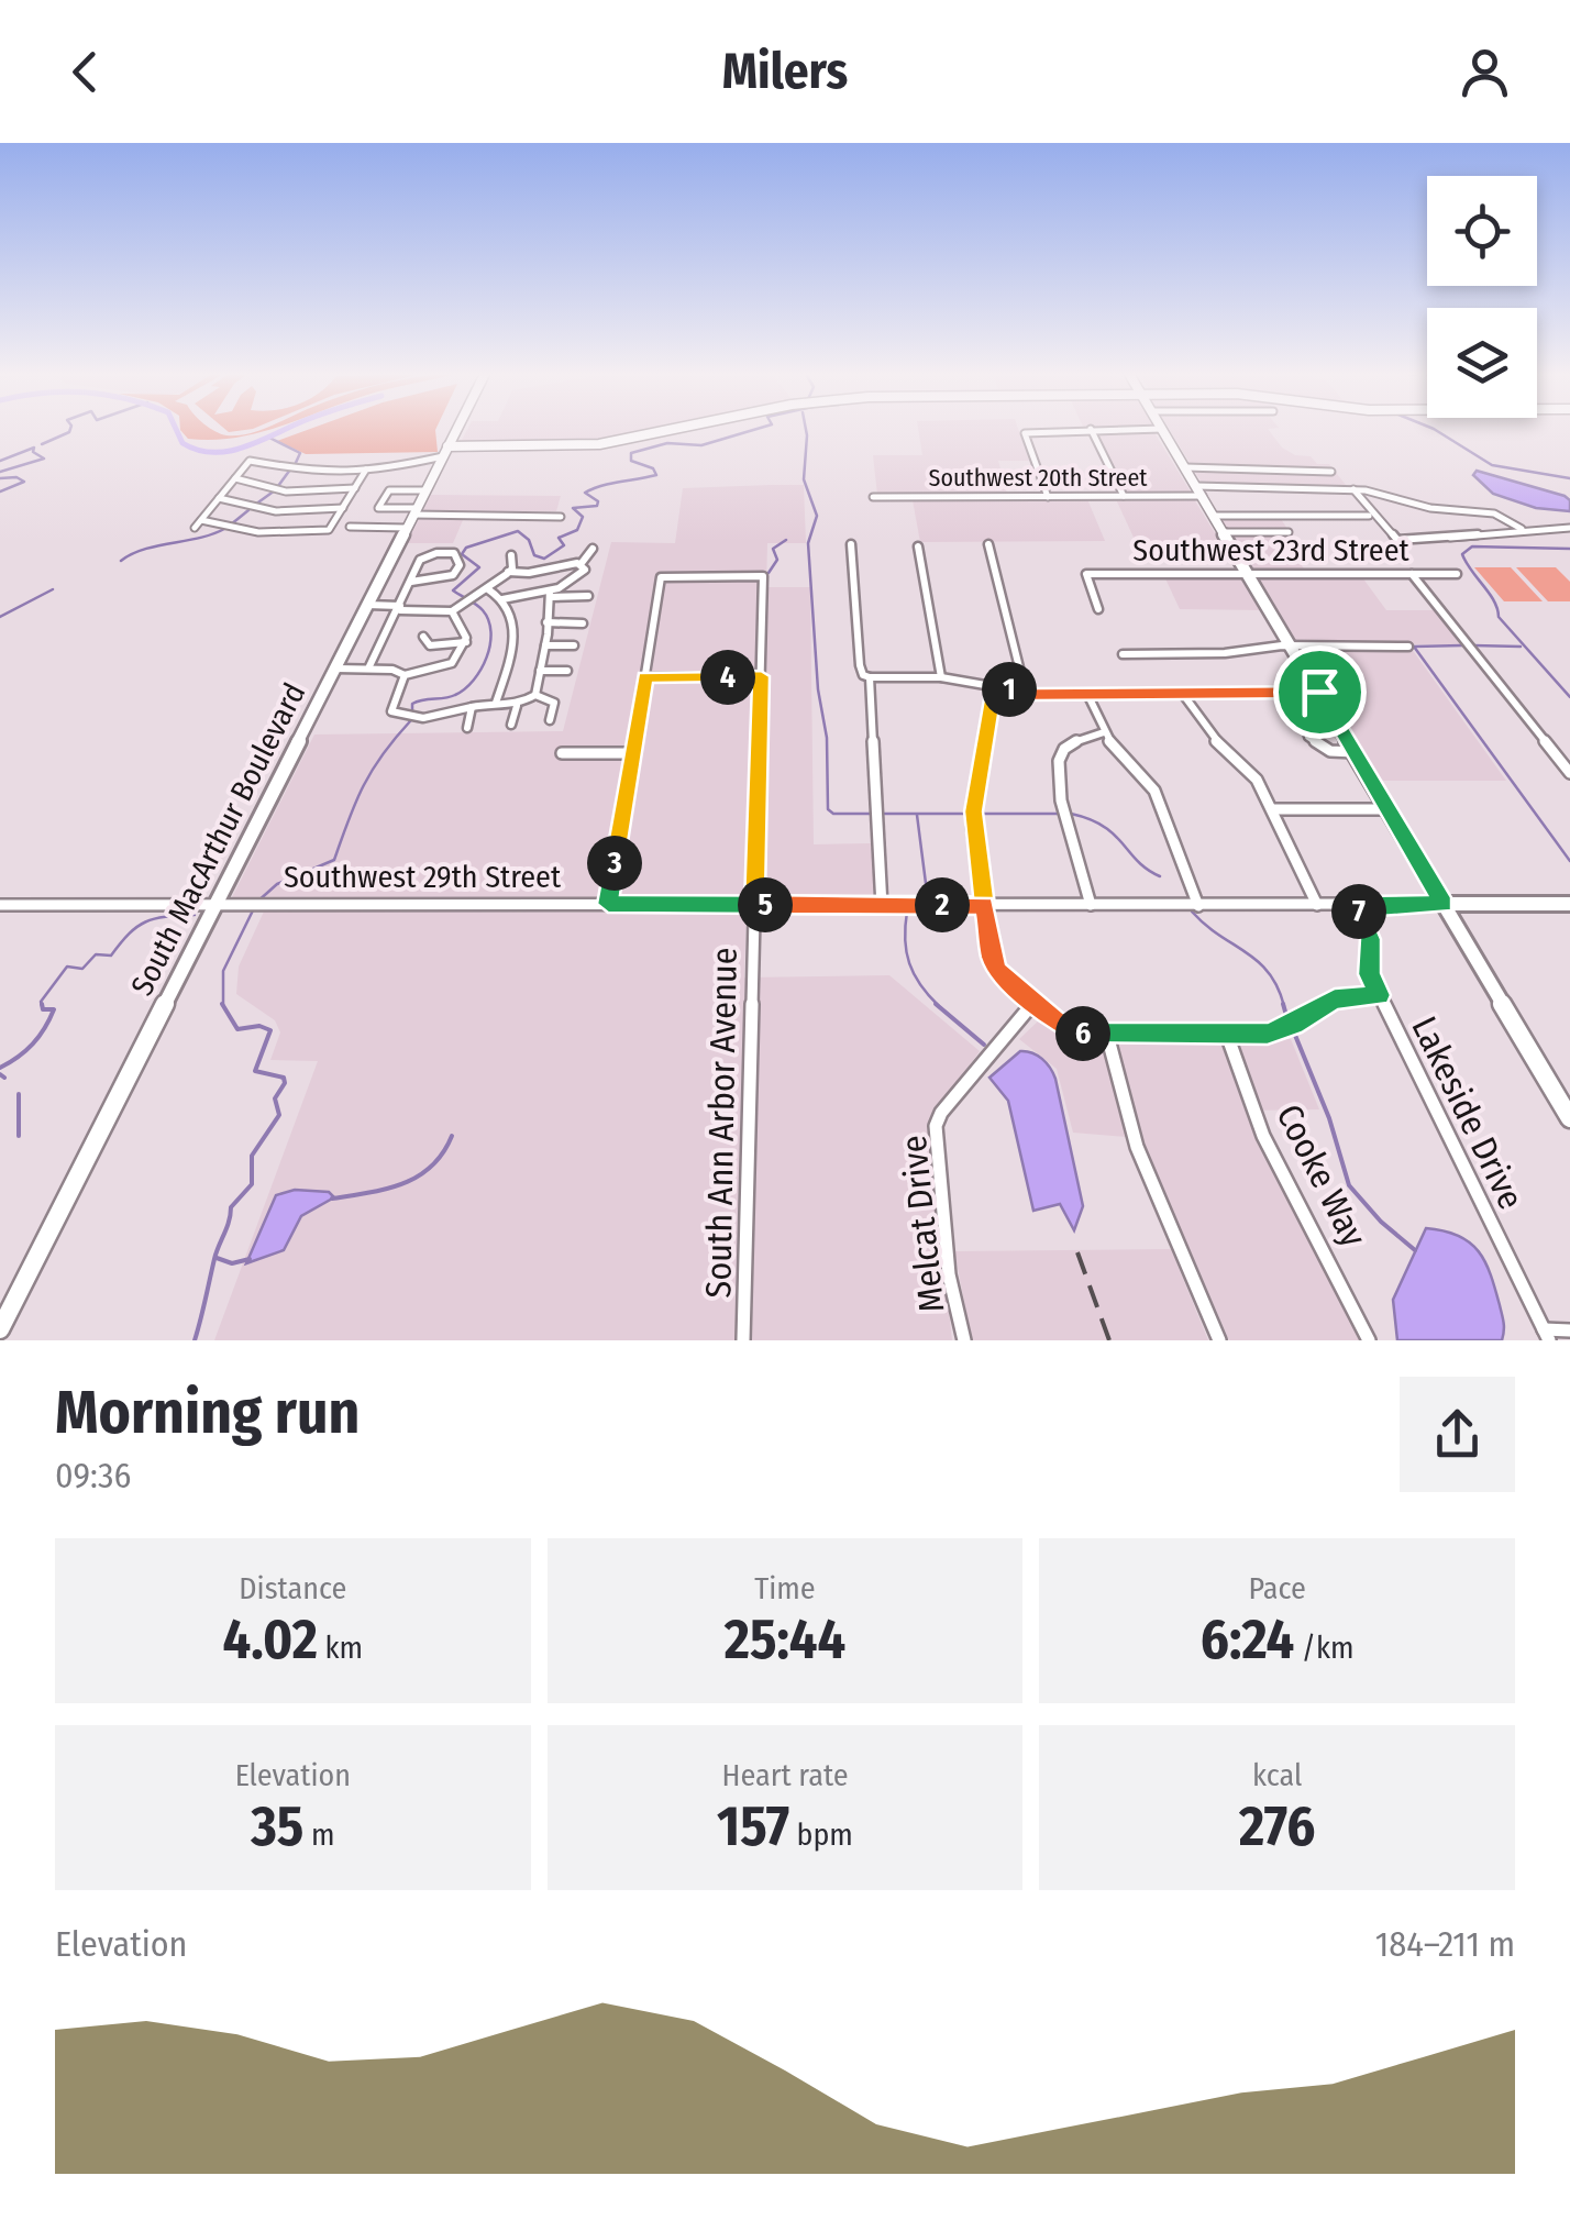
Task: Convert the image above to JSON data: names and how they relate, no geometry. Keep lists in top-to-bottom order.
{
  "streets": {
    "main road": ["South MacArthur Boulevard", "Southwest 29th Street"],
    "street": [
      "Southwest 20th Street",
      "Southwest 23rd Street",
      "Lakeside Drive",
      "South Ann Arbor Avenue",
      "Cooke Way",
      "Melcat Drive"
    ]
  },
  "crossings": [
    ["South MacArthur Boulevard", "Southwest 29th Street"],
    ["Southwest 29th Street", "Lakeside Drive"],
    ["Southwest 29th Street", "South Ann Arbor Avenue"]
  ],
  "page": {
    "header": "Milers",
    "pins": [
      "4",
      "1",
      "3",
      "2",
      "5",
      "7",
      "6"
    ],
    "heading": ["Morning run", "09:36"],
    "stats": [
      ["Distance", "4.02 km"],
      ["Time", "25:44"],
      ["Pace", "6:24 /km"],
      ["Elevation", "35 m"],
      ["Heart rate", "157 bpm"],
      ["kcal", "276"]
    ],
    "chart": ["Elevation", "184–211 m"]
  }
}
